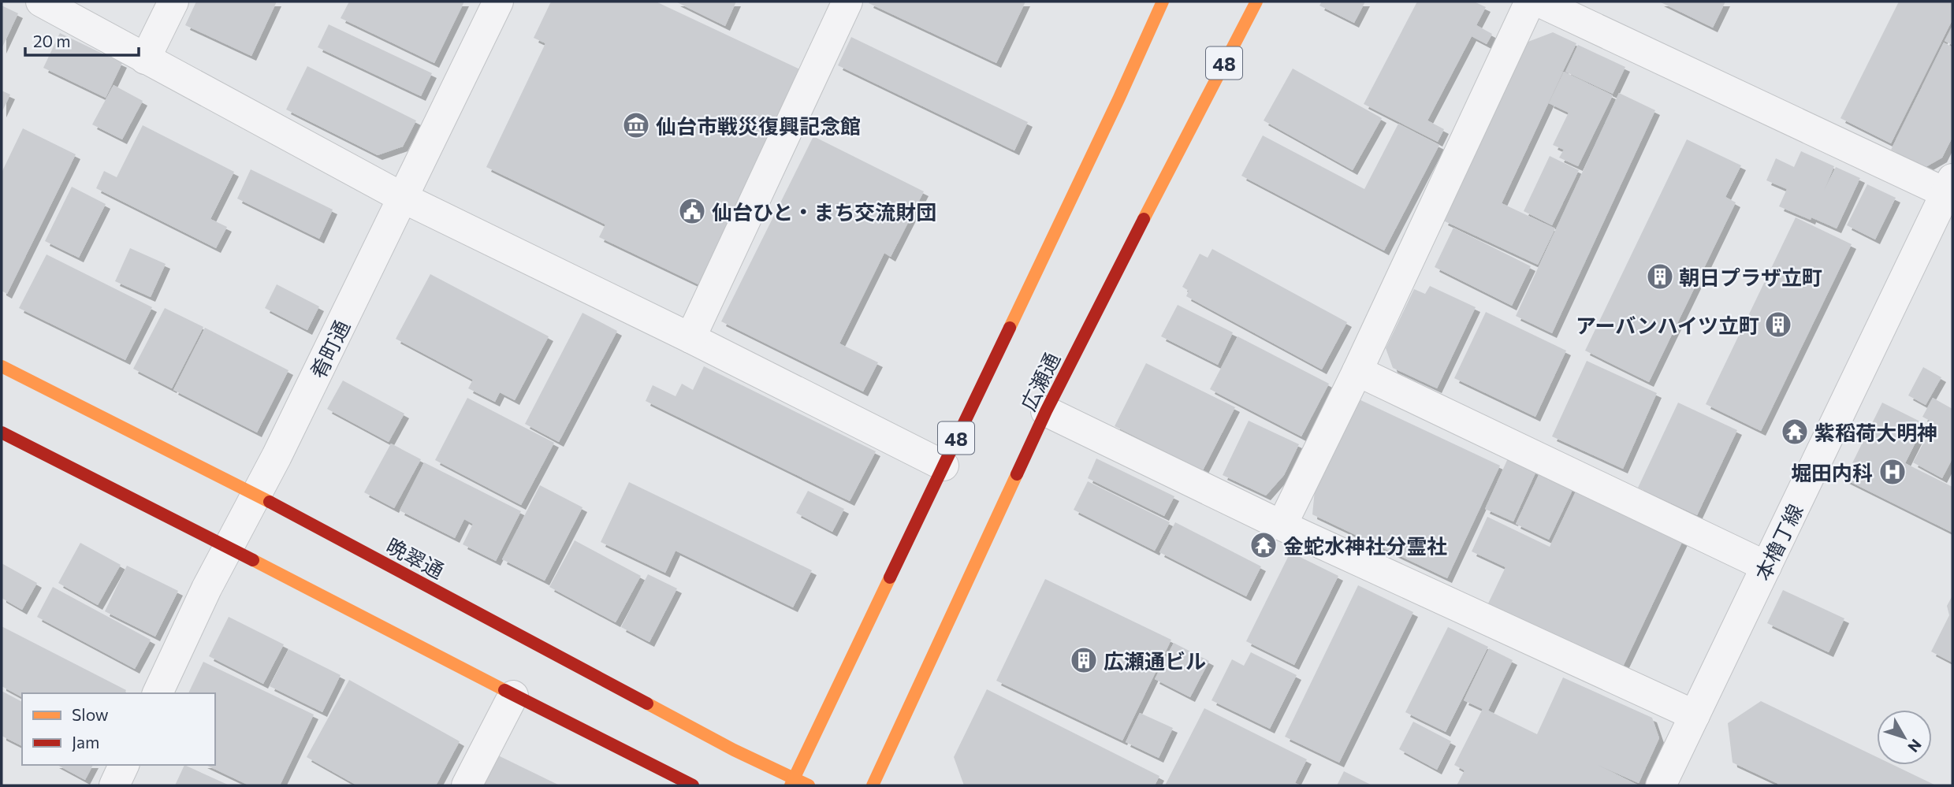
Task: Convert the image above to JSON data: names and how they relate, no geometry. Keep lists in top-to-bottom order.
{
  "streets": {
    "main road": ["48", "広瀬通", "晩翠通"],
    "street": ["肴町通", "本櫓丁線"]
  },
  "crossings": [
    ["48", "広瀬通"],
    ["48", "晩翠通"],
    ["肴町通", "晩翠通"]
  ],
  "places": {
    "museum": ["仙台市戦災復興記念館"],
    "public building": ["仙台ひと・まち交流財団"],
    "building": ["朝日プラザ立町", "アーバンハイツ立町", "広瀬通ビル"],
    "temple": ["紫稻荷大明神", "金蛇水神社分霊社"],
    "hospital": ["堀田内科"]
  },
  "legend": ["Slow", "Jam"],
  "scale_bar": "20 m",
  "north": "bottom right"
}
